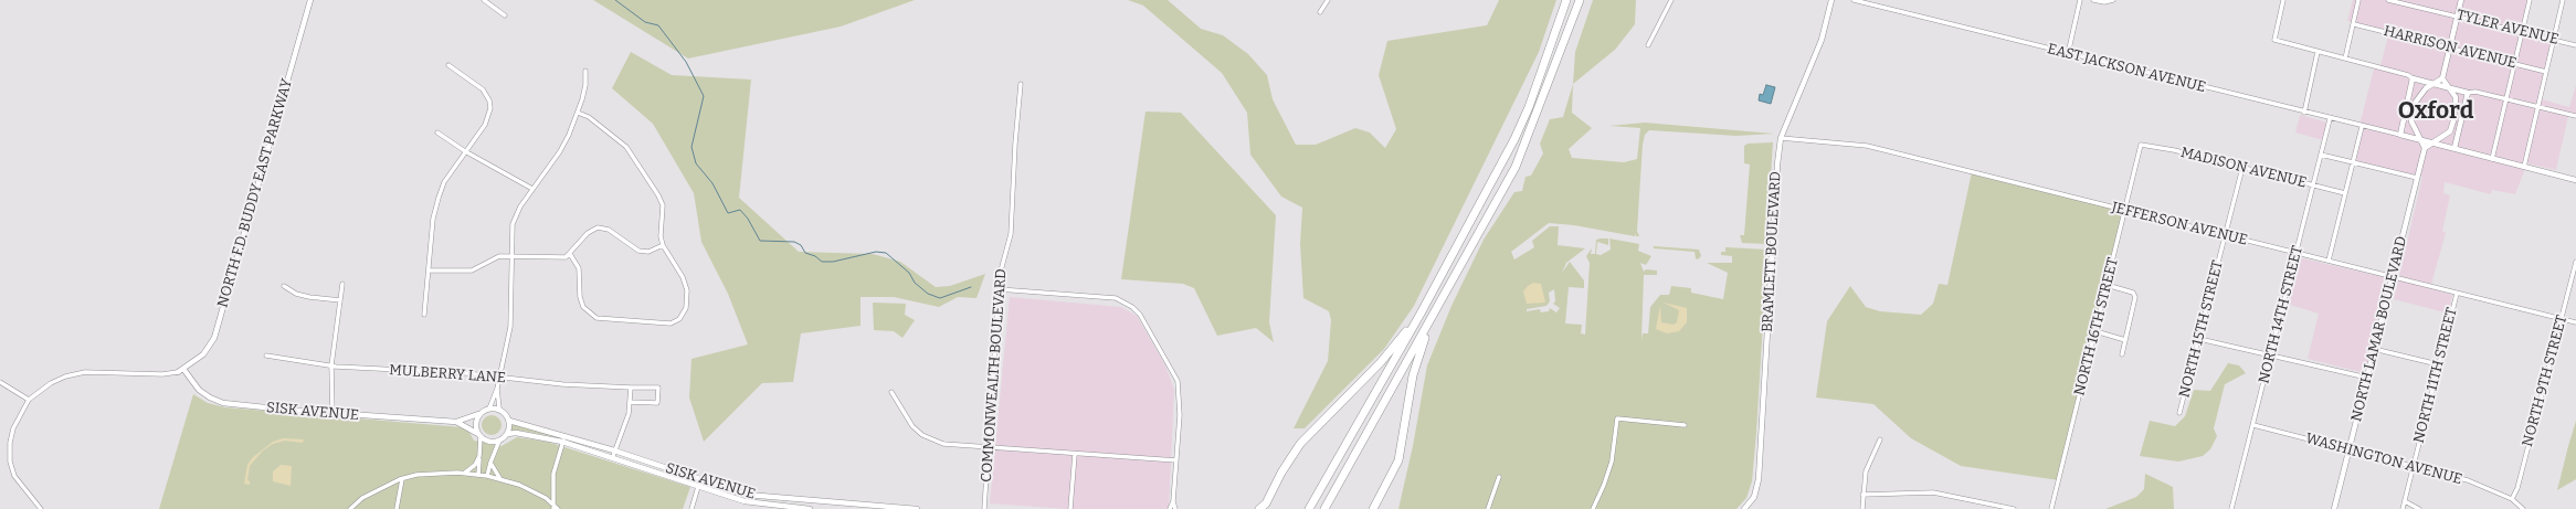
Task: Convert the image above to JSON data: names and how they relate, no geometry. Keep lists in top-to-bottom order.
{
  "streets": {
    "street": [
      "TYLER AVENUE",
      "HARRISON AVENUE",
      "EAST JACKSON AVENUE",
      "MADISON AVENUE",
      "NORTH F.D. BUDDY EAST PARKWAY",
      "JEFFERSON AVENUE",
      "BRAMLETT BOULEVARD",
      "NORTH 14TH STREET",
      "NORTH 16TH STREET",
      "NORTH 15TH STREET",
      "NORTH LAMAR BOULEVARD",
      "MULBERRY LANE",
      "COMMONWEALTH BOULEVARD",
      "NORTH 11TH STREET",
      "NORTH 9TH STREET",
      "SISK AVENUE",
      "WASHINGTON AVENUE"
    ]
  },
  "crossings": [
    ["EAST JACKSON AVENUE", "NORTH 14TH STREET"],
    ["MADISON AVENUE", "NORTH 14TH STREET"],
    ["MADISON AVENUE", "NORTH 16TH STREET"],
    ["MADISON AVENUE", "NORTH 15TH STREET"],
    ["NORTH F.D. BUDDY EAST PARKWAY", "SISK AVENUE"],
    ["JEFFERSON AVENUE", "BRAMLETT BOULEVARD"],
    ["JEFFERSON AVENUE", "NORTH 14TH STREET"],
    ["JEFFERSON AVENUE", "NORTH 16TH STREET"],
    ["JEFFERSON AVENUE", "NORTH 15TH STREET"],
    ["JEFFERSON AVENUE", "NORTH LAMAR BOULEVARD"],
    ["JEFFERSON AVENUE", "NORTH 11TH STREET"],
    ["JEFFERSON AVENUE", "NORTH 9TH STREET"],
    ["NORTH 14TH STREET", "WASHINGTON AVENUE"],
    ["NORTH LAMAR BOULEVARD", "WASHINGTON AVENUE"],
    ["NORTH 11TH STREET", "WASHINGTON AVENUE"],
    ["NORTH 9TH STREET", "WASHINGTON AVENUE"]
  ],
  "districts": ["Oxford"]
}
